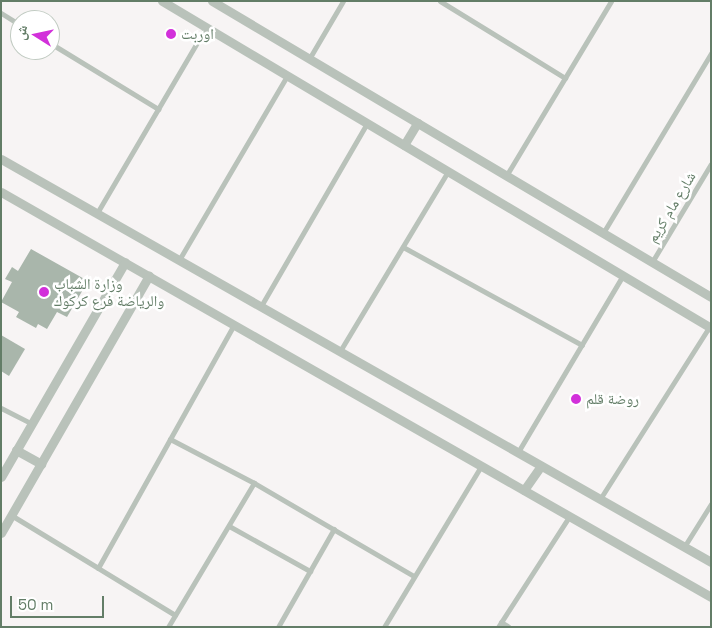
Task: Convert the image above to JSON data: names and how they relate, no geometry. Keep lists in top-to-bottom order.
{
  "streets": {
    "street": ["شارع مام كريم"]
  },
  "places": ["اوربت", "وزارة الشباب والرياضة فرع كركوك", "روضة قلم"],
  "scale_bar": "50 m",
  "north": "left"
}
